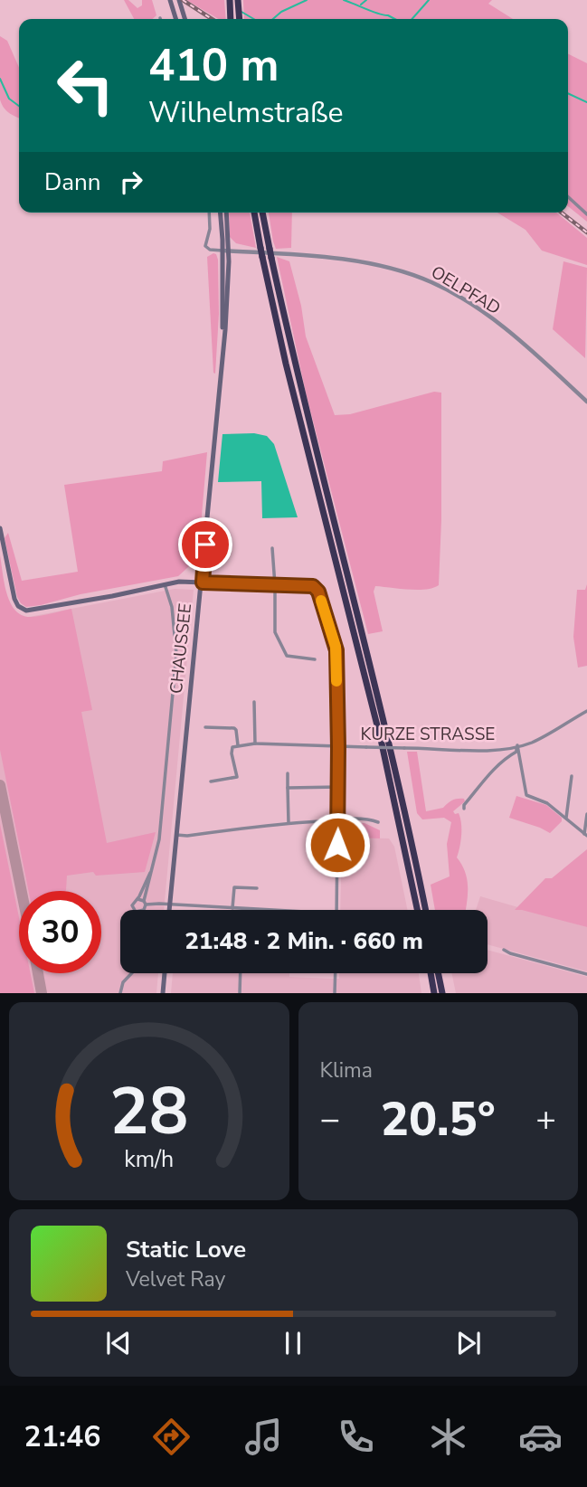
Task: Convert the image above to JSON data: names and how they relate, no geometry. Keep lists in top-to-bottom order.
{
  "streets": {
    "main road": ["CHAUSSEE"],
    "street": ["OELPFAD", "KURZE STRASSE"]
  },
  "crossings": [
    ["OELPFAD", "CHAUSSEE"]
  ],
  "page": {
    "turn": ["410 m", "Wilhelmstraße"],
    "then": "Dann",
    "limit": "30",
    "trip": "21:48 · 2 Min. · 660 m",
    "tile": "Klima",
    "heat": ["−", "20.5°", "+"],
    "song": ["Static Love", "Velvet Ray"],
    "tabs": "21:46",
    "gauge": ["28", "km/h"]
  }
}
